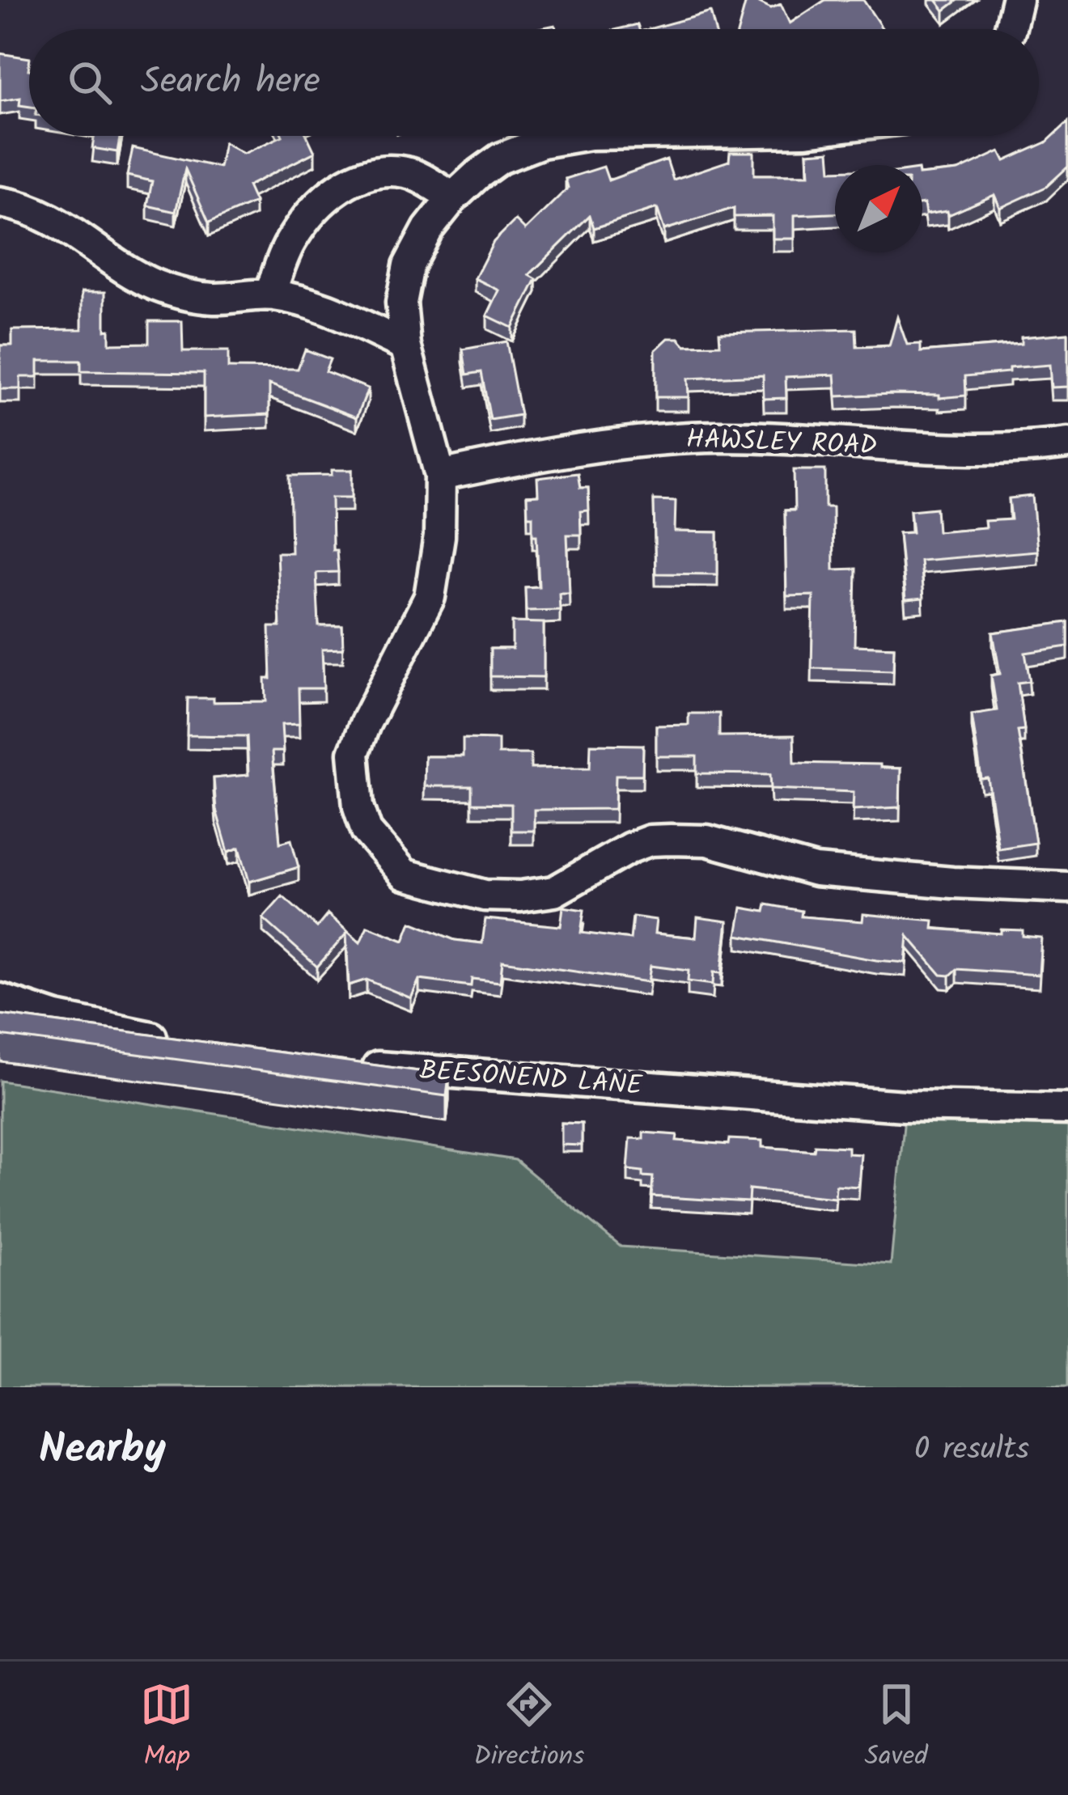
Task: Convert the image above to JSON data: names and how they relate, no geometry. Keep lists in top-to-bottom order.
{
  "streets": {
    "street": ["HAWSLEY ROAD", "BEESONEND LANE"]
  },
  "north": "top right",
  "page": {
    "search": "Search here",
    "heading": ["Nearby", "0 results"],
    "nav": ["Map", "Directions", "Saved"]
  }
}
